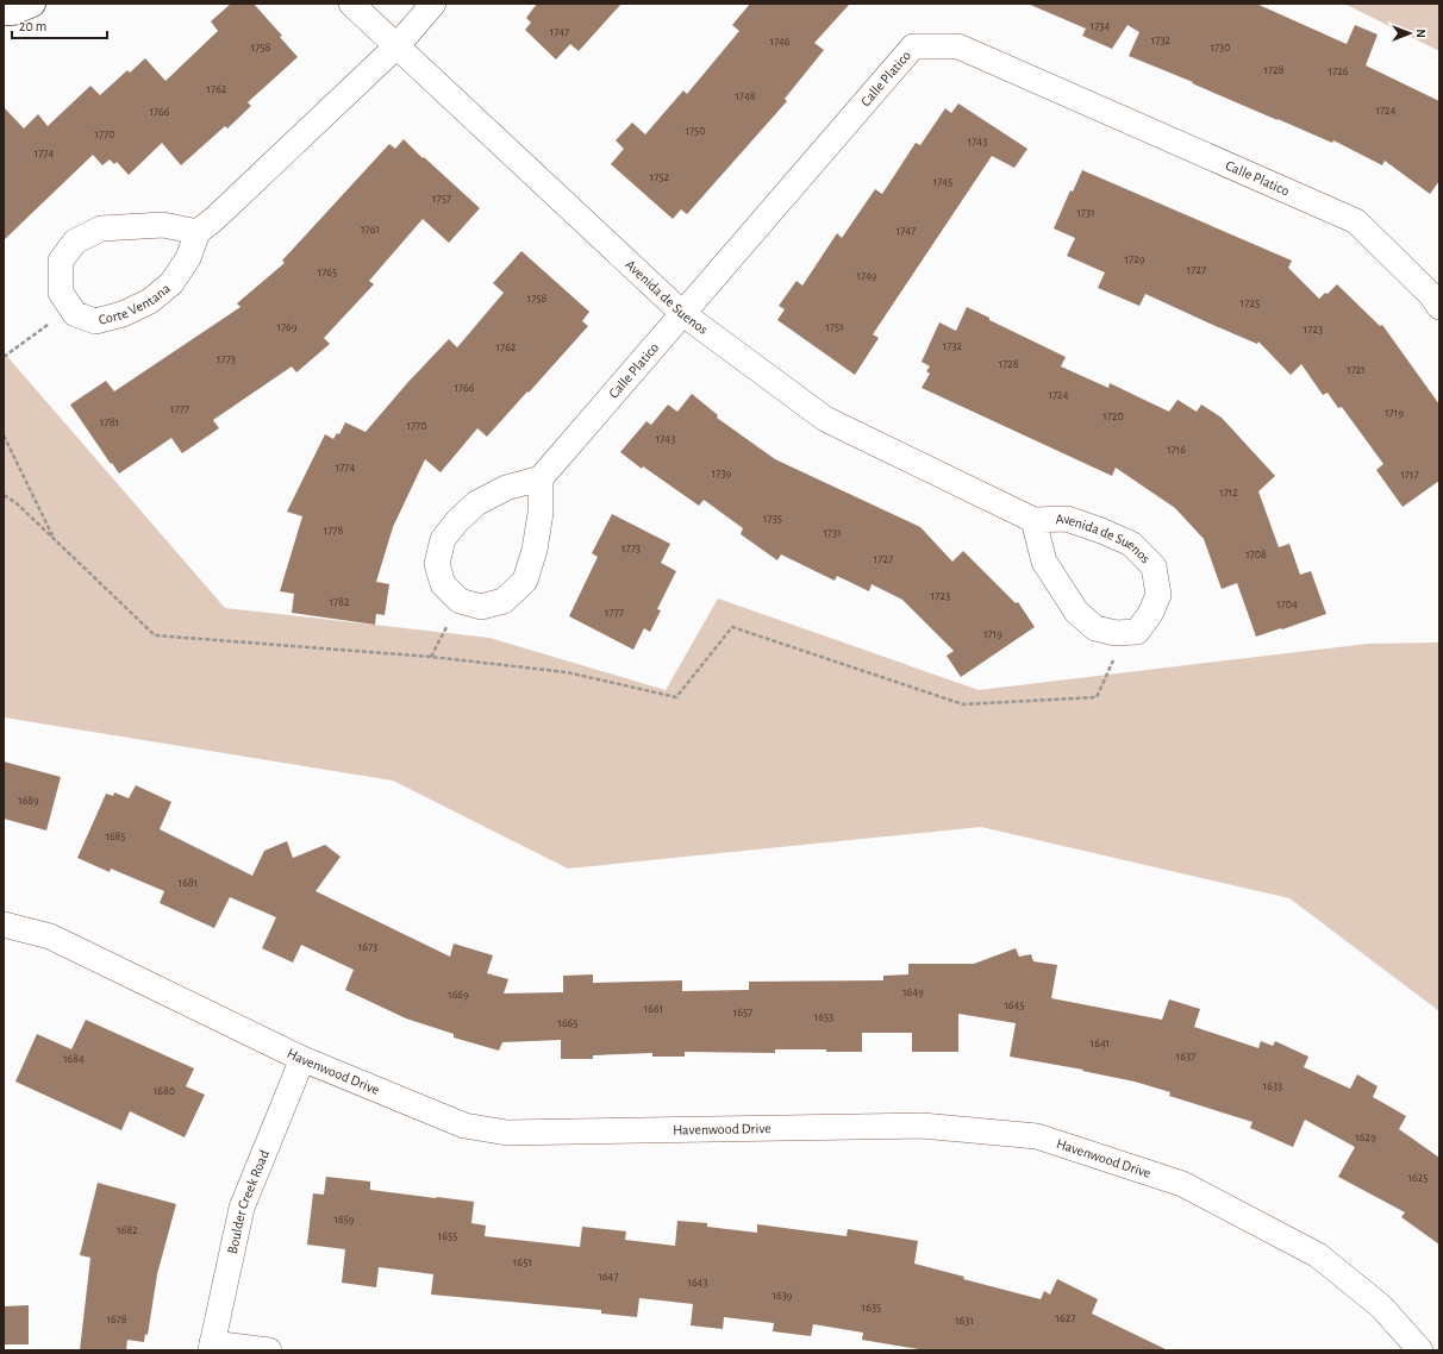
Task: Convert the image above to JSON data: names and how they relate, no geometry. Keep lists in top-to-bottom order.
{
  "streets": {
    "street": [
      "Calle Platico",
      "Avenida de Suenos",
      "Corte Ventana",
      "Havenwood Drive",
      "Boulder Creek Road"
    ]
  },
  "crossings": [
    ["Calle Platico", "Avenida de Suenos"],
    ["Havenwood Drive", "Boulder Creek Road"]
  ],
  "house_numbers": [
    "1734",
    "1747",
    "1732",
    "1746",
    "1758",
    "1730",
    "1728",
    "1726",
    "1762",
    "1748",
    "1724",
    "1766",
    "1750",
    "1770",
    "1743",
    "1774",
    "1752",
    "1745",
    "1757",
    "1731",
    "1761",
    "1747",
    "1729",
    "1727",
    "1765",
    "1749",
    "1758",
    "1725",
    "1769",
    "1751",
    "1723",
    "1732",
    "1762",
    "1773",
    "1728",
    "1721",
    "1766",
    "1724",
    "1777",
    "1719",
    "1720",
    "1781",
    "1770",
    "1743",
    "1716",
    "1774",
    "1739",
    "1717",
    "1712",
    "1735",
    "1778",
    "1731",
    "1773",
    "1708",
    "1727",
    "1723",
    "1782",
    "1704",
    "1777",
    "1719",
    "1689",
    "1685",
    "1681",
    "1673",
    "1649",
    "1669",
    "1645",
    "1661",
    "1657",
    "1653",
    "1665",
    "1641",
    "1637",
    "1684",
    "1633",
    "1680",
    "1629",
    "1625",
    "1659",
    "1682",
    "1655",
    "1651",
    "1647",
    "1643",
    "1639",
    "1635",
    "1627",
    "1678",
    "1631"
  ],
  "scale_bar": "20 m",
  "north": "right"
}
